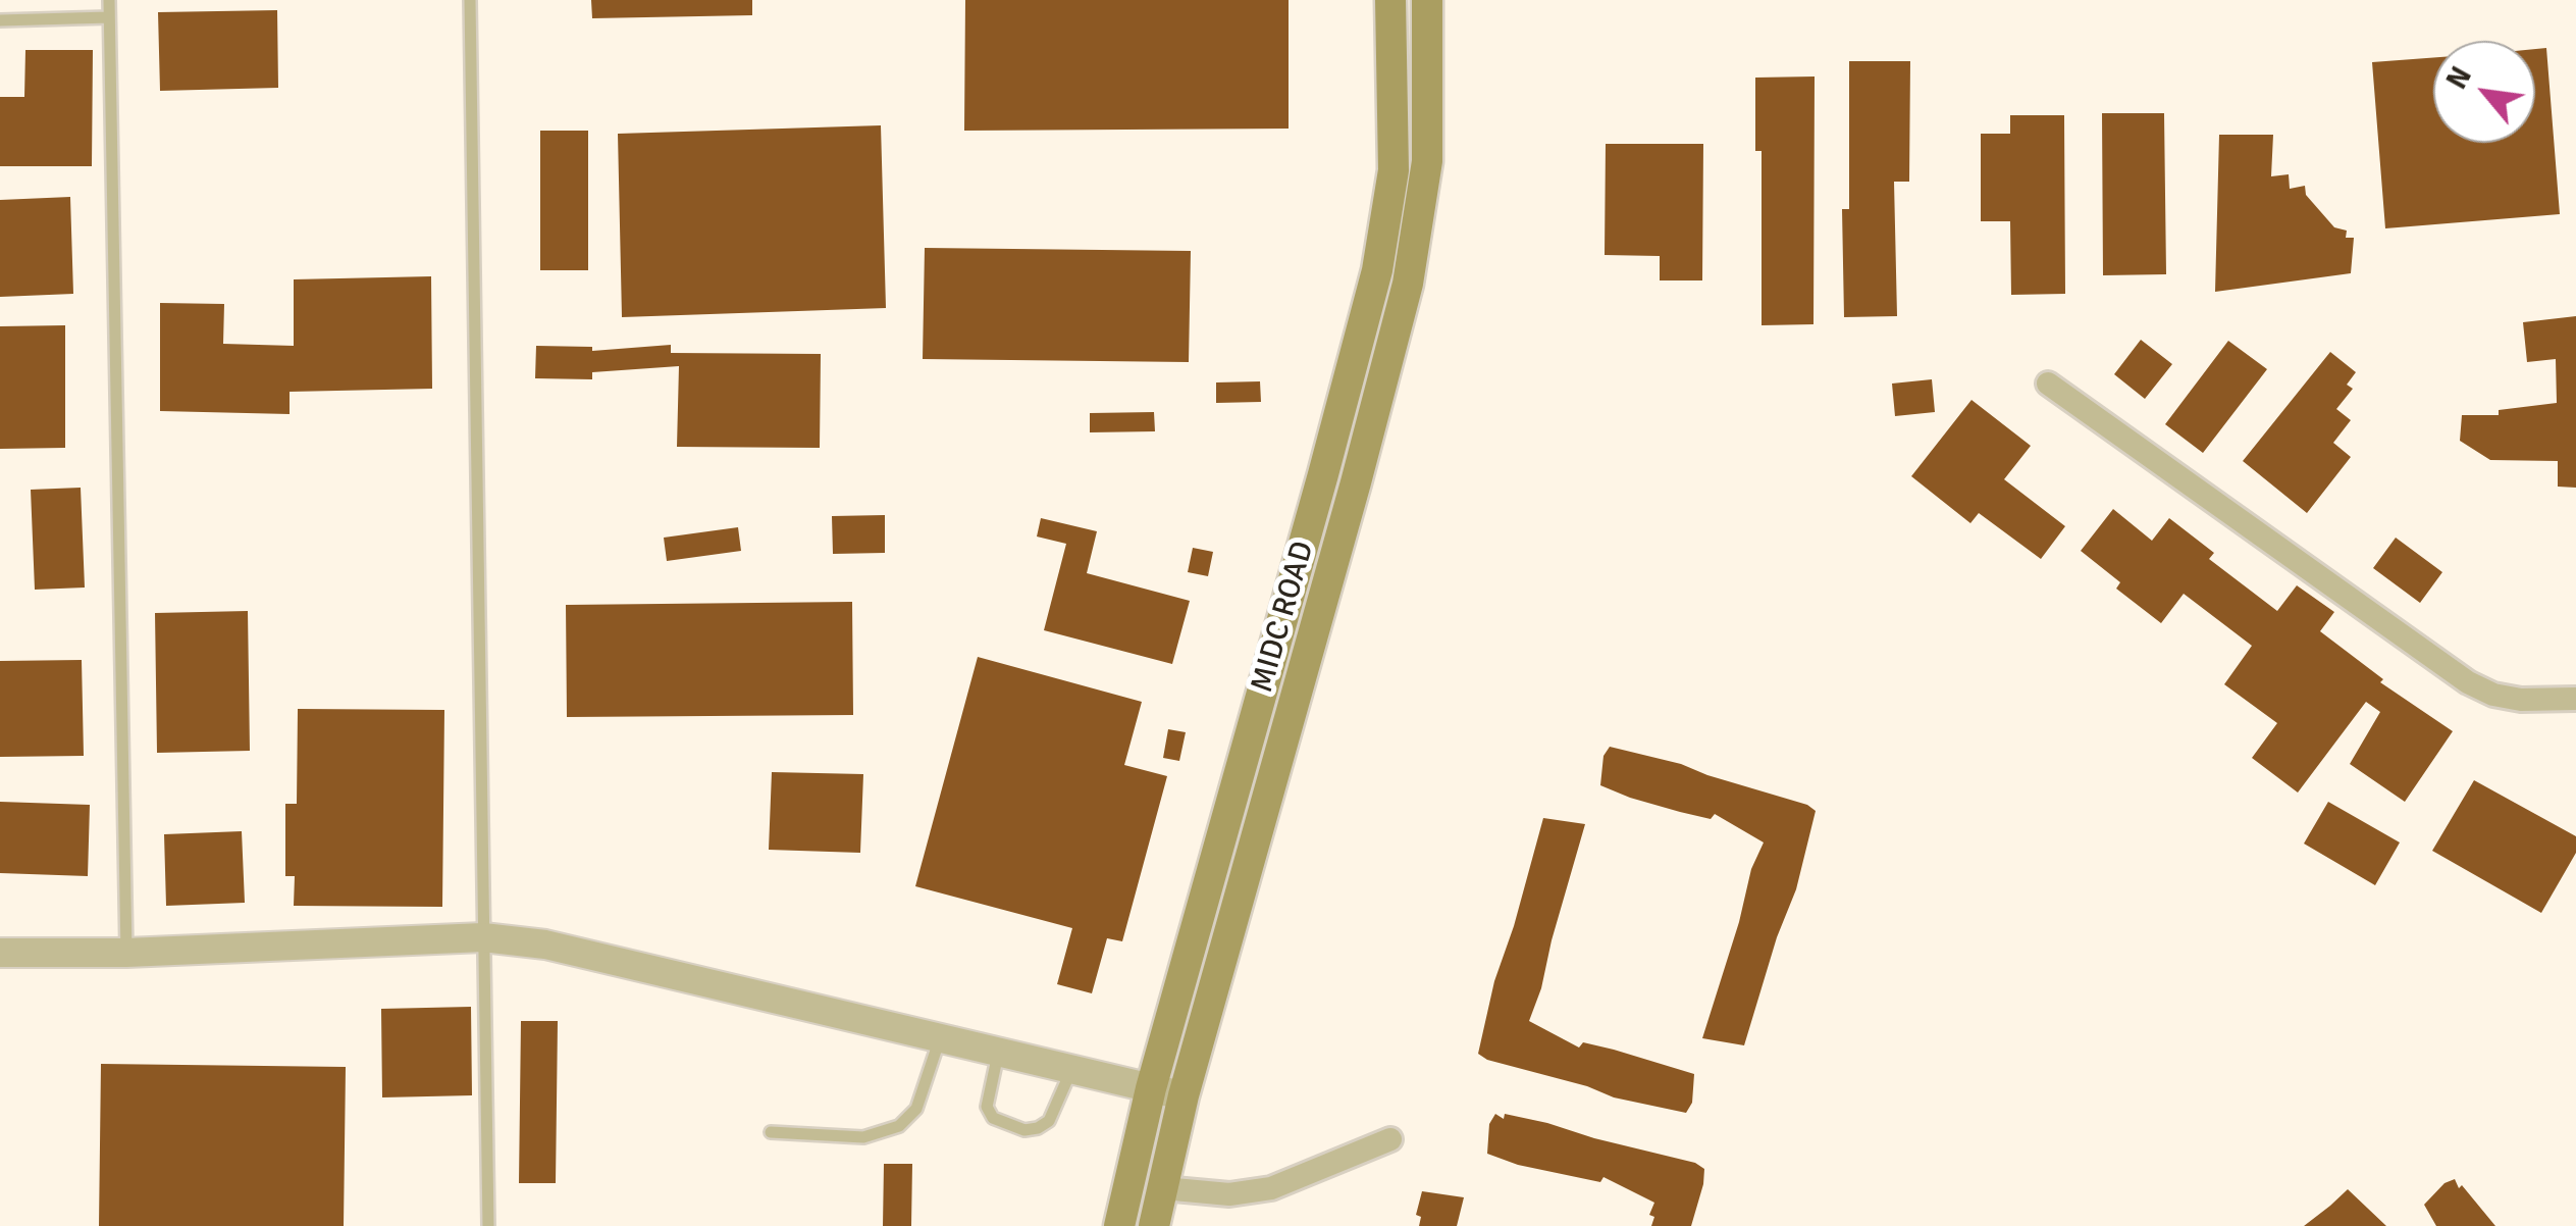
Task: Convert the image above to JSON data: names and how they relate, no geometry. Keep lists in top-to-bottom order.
{
  "streets": {
    "main road": ["MIDC ROAD"]
  },
  "north": "top left"
}
